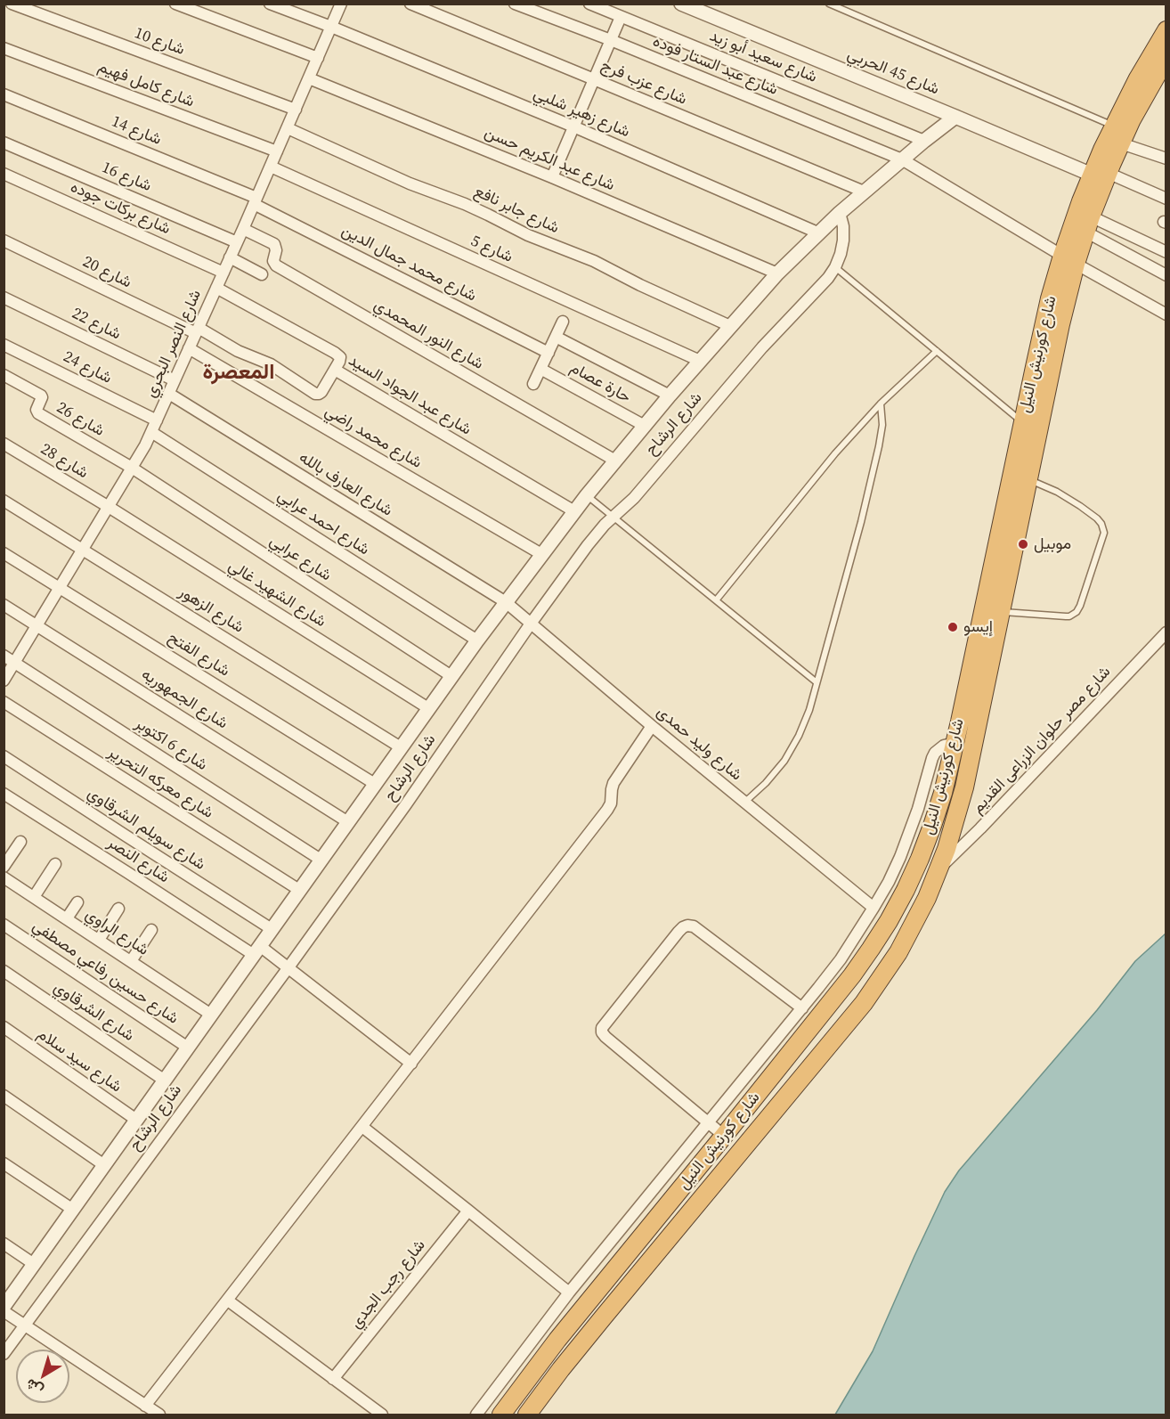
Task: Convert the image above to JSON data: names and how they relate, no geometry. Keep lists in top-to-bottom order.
{
  "streets": {
    "highway": ["شارع كورنيش النيل"],
    "street": [
      "شارع 10",
      "شارع سعيد أبو زيد",
      "شارع عبد الستار فوده",
      "شارع 45 الحربي",
      "شارع عزب فرج",
      "شارع كامل فهيم",
      "شارع زهير شلبي",
      "شارع 14",
      "شارع عبد الكريم حسن",
      "شارع 16",
      "شارع بركات جوده",
      "شارع جابر نافع",
      "شارع 5",
      "شارع محمد جمال الدين",
      "شارع 20",
      "شارع 22",
      "شارع النور المحمدي",
      "شارع النصر البحري",
      "شارع 24",
      "حارة عصام",
      "شارع عبد الجواد السيد",
      "شارع 26",
      "شارع الرشاح",
      "شارع محمد راضي",
      "شارع 28",
      "شارع العارف بالله",
      "شارع احمد عرابي",
      "شارع عرابي",
      "شارع الشهيد غالي",
      "شارع الزهور",
      "شارع الفتح",
      "شارع الجمهوريه",
      "شارع مصر حلوان الزراعى القديم",
      "شارع وليد حمدى",
      "شارع 6 اكتوبر",
      "شارع معركه التحرير",
      "شارع سويلم الشرقاوي",
      "شارع النصر",
      "شارع الراوي",
      "شارع حسين رفاعي مصطفي",
      "شارع الشرقاوي",
      "شارع سيد سلام",
      "شارع رجب الجدي"
    ]
  },
  "crossings": [
    ["شارع 10", "شارع النصر البحري"],
    ["شارع سعيد أبو زيد", "شارع الرشاح"],
    ["شارع عبد الستار فوده", "شارع كورنيش النيل"],
    ["شارع عبد الستار فوده", "شارع الرشاح"],
    ["شارع 45 الحربي", "شارع كورنيش النيل"],
    ["شارع 45 الحربي", "شارع الرشاح"],
    ["شارع عزب فرج", "شارع الرشاح"],
    ["شارع كامل فهيم", "شارع النصر البحري"],
    ["شارع زهير شلبي", "شارع النصر البحري"],
    ["شارع زهير شلبي", "شارع الرشاح"],
    ["شارع 14", "شارع محمد جمال الدين"],
    ["شارع 14", "شارع النصر البحري"],
    ["شارع عبد الكريم حسن", "شارع النصر البحري"],
    ["شارع عبد الكريم حسن", "شارع الرشاح"],
    ["شارع 16", "شارع النصر البحري"],
    ["شارع بركات جوده", "شارع النصر البحري"],
    ["شارع جابر نافع", "شارع النصر البحري"],
    ["شارع جابر نافع", "شارع الرشاح"],
    ["شارع 5", "شارع النصر البحري"],
    ["شارع 5", "شارع الرشاح"],
    ["شارع محمد جمال الدين", "شارع النصر البحري"],
    ["شارع 20", "شارع النصر البحري"],
    ["شارع 20", "شارع عبد الجواد السيد"],
    ["شارع 22", "شارع النصر البحري"],
    ["شارع النور المحمدي", "شارع النصر البحري"],
    ["شارع النور المحمدي", "شارع الرشاح"],
    ["شارع النصر البحري", "شارع 24"],
    ["شارع النصر البحري", "شارع عبد الجواد السيد"],
    ["شارع النصر البحري", "شارع 26"],
    ["شارع النصر البحري", "شارع محمد راضي"],
    ["شارع النصر البحري", "شارع 28"],
    ["شارع النصر البحري", "شارع العارف بالله"],
    ["شارع النصر البحري", "شارع احمد عرابي"],
    ["شارع النصر البحري", "شارع عرابي"],
    ["شارع النصر البحري", "شارع الشهيد غالي"],
    ["شارع النصر البحري", "شارع الزهور"],
    ["شارع النصر البحري", "شارع الفتح"],
    ["شارع النصر البحري", "شارع الجمهوريه"],
    ["شارع النصر البحري", "شارع 6 اكتوبر"],
    ["شارع كورنيش النيل", "شارع مصر حلوان الزراعى القديم"],
    ["حارة عصام", "شارع الرشاح"],
    ["شارع عبد الجواد السيد", "شارع الرشاح"],
    ["شارع 26", "شارع عرابي"],
    ["شارع الرشاح", "شارع محمد راضي"],
    ["شارع الرشاح", "شارع العارف بالله"],
    ["شارع الرشاح", "شارع احمد عرابي"],
    ["شارع الرشاح", "شارع عرابي"],
    ["شارع الرشاح", "شارع الشهيد غالي"],
    ["شارع الرشاح", "شارع الزهور"],
    ["شارع الرشاح", "شارع الفتح"],
    ["شارع الرشاح", "شارع الجمهوريه"],
    ["شارع الرشاح", "شارع وليد حمدى"],
    ["شارع الرشاح", "شارع 6 اكتوبر"],
    ["شارع الرشاح", "شارع معركه التحرير"],
    ["شارع الرشاح", "شارع سويلم الشرقاوي"],
    ["شارع الرشاح", "شارع النصر"],
    ["شارع الرشاح", "شارع الراوي"],
    ["شارع الرشاح", "شارع حسين رفاعي مصطفي"],
    ["شارع الرشاح", "شارع الشرقاوي"],
    ["شارع الرشاح", "شارع سيد سلام"],
    ["شارع 28", "شارع الشهيد غالي"],
    ["شارع العارف بالله", "شارع وليد حمدى"]
  ],
  "districts": ["المعصرة"],
  "places": ["موبيل", "إيسو"],
  "north": "bottom left"
}
